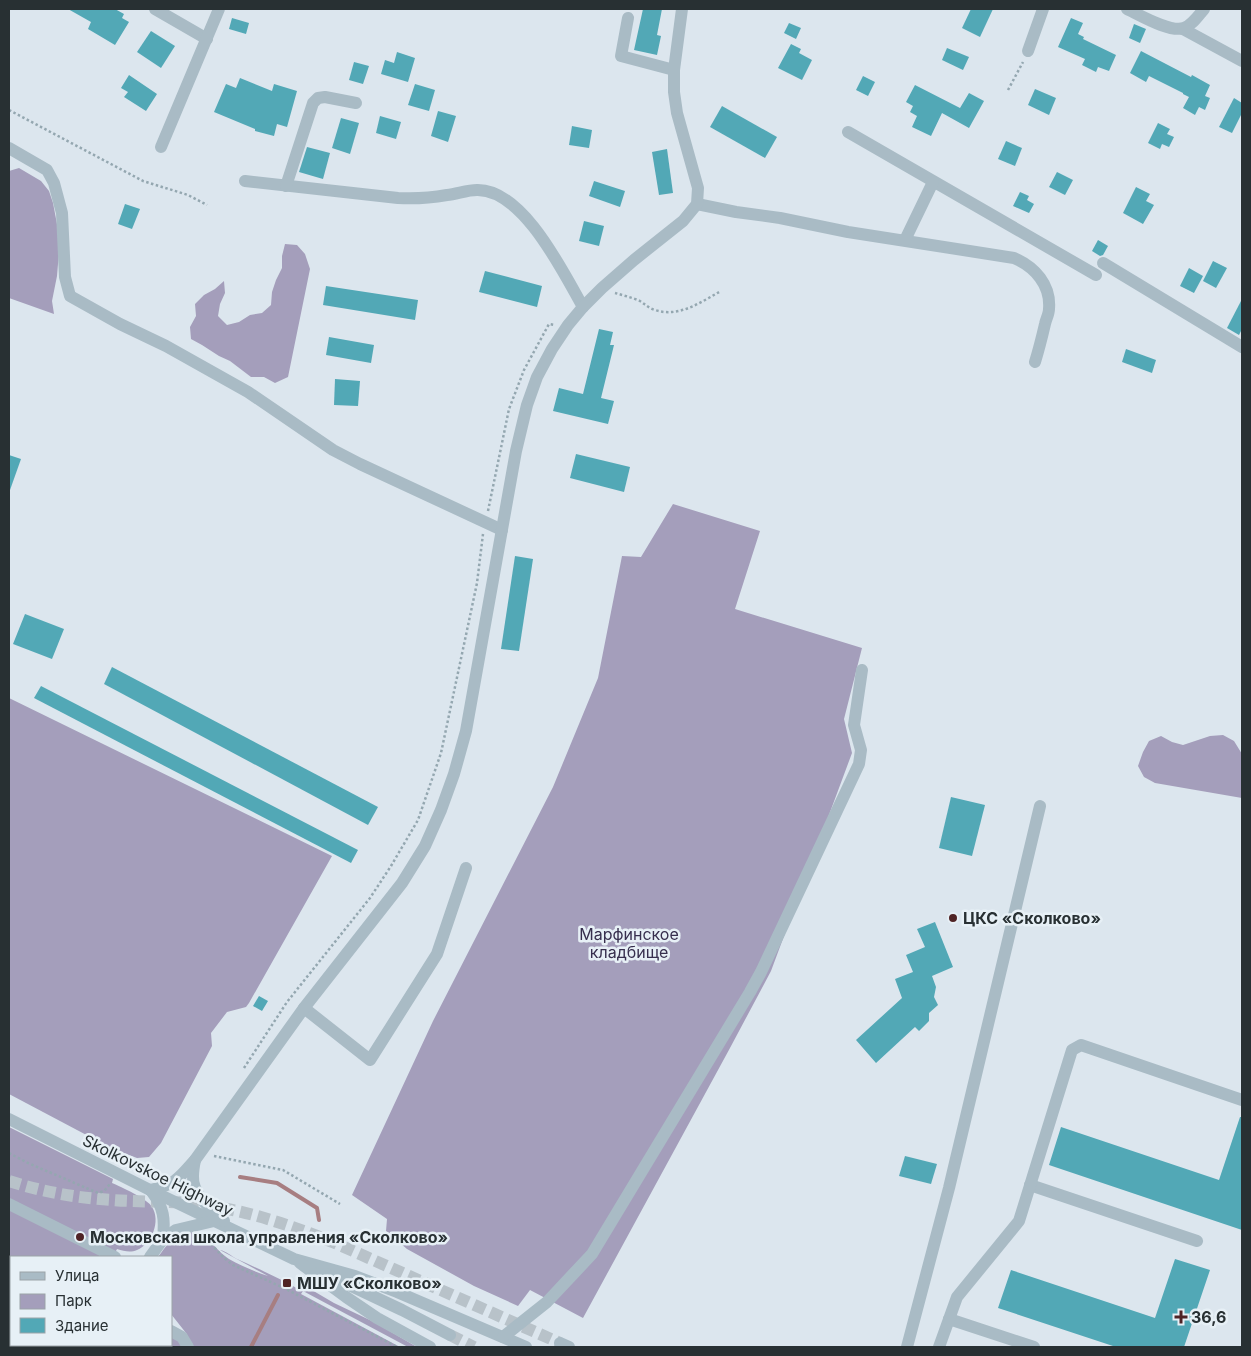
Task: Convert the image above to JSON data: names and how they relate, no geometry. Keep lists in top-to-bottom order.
{
  "streets": {
    "street": ["Skolkovskoe Highway"]
  },
  "parks": ["Марфинское кладбище"],
  "places": {
    "other": ["ЦКС «Сколково»", "Московская школа управления «Сколково»"],
    "transit": ["МШУ «Сколково»"],
    "health": ["36,6"]
  },
  "legend": ["Улица", "Парк", "Здание"]
}
